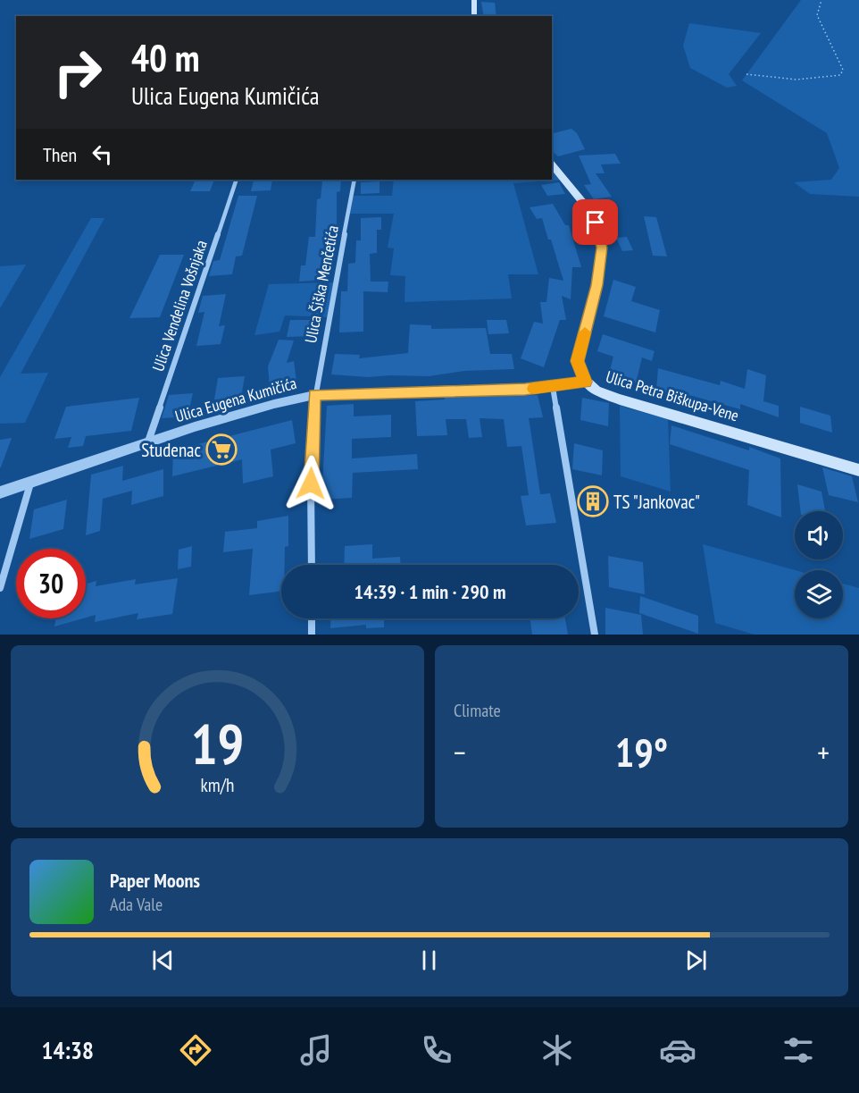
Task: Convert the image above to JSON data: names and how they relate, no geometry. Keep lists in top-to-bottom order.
{
  "streets": {
    "main road": ["Ulica Petra Biškupa-Vene"],
    "street": ["Ulica Šiška Menčetića", "Ulica Vendelina Vošnjaka", "Ulica Eugena Kumičića"]
  },
  "crossings": [
    ["Ulica Šiška Menčetića", "Ulica Eugena Kumičića"],
    ["Ulica Vendelina Vošnjaka", "Ulica Eugena Kumičića"],
    ["Ulica Petra Biškupa-Vene", "Ulica Eugena Kumičića"]
  ],
  "places": {
    "supermarket": ["Studenac"],
    "building": ["TS \"Jankovac\""]
  },
  "page": {
    "turn": ["40 m", "Ulica Eugena Kumičića"],
    "then": "Then",
    "limit": "30",
    "trip": "14:39 · 1 min · 290 m",
    "tile": "Climate",
    "heat": ["−", "19°", "+"],
    "song": ["Paper Moons", "Ada Vale"],
    "tabs": "14:38",
    "gauge": ["19", "km/h"]
  }
}
